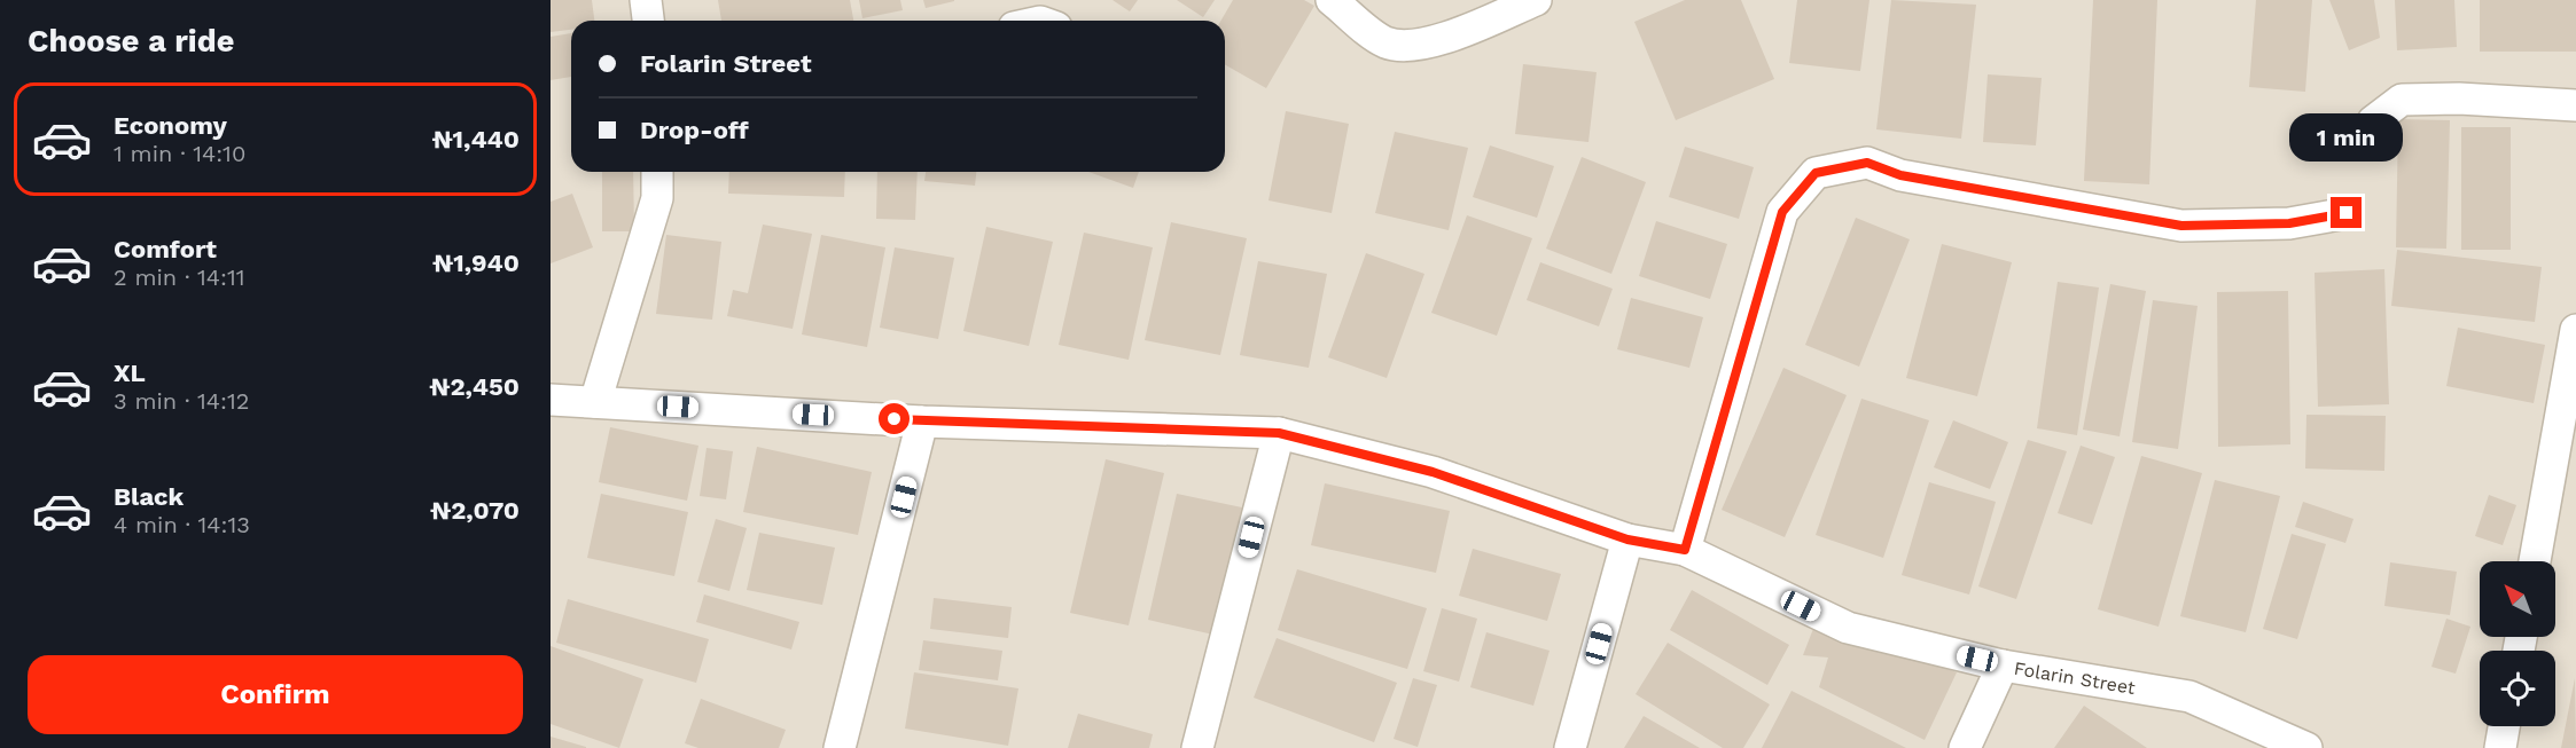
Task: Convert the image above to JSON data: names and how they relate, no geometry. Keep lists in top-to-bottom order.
{
  "streets": {
    "street": ["Folarin Street"]
  },
  "north": "top left",
  "page": {
    "heading": "Choose a ride",
    "banner": ["Folarin Street", "Drop-off"],
    "list": [
      {
        "name": "Economy",
        "note": "1 min · 14:10",
        "value": "₦1,440"
      },
      {
        "name": "Comfort",
        "note": "2 min · 14:11",
        "value": "₦1,940"
      },
      {
        "name": "XL",
        "note": "3 min · 14:12",
        "value": "₦2,450"
      },
      {
        "name": "Black",
        "note": "4 min · 14:13",
        "value": "₦2,070"
      }
    ],
    "bubble": "1 min",
    "buttons": "Confirm"
  }
}
